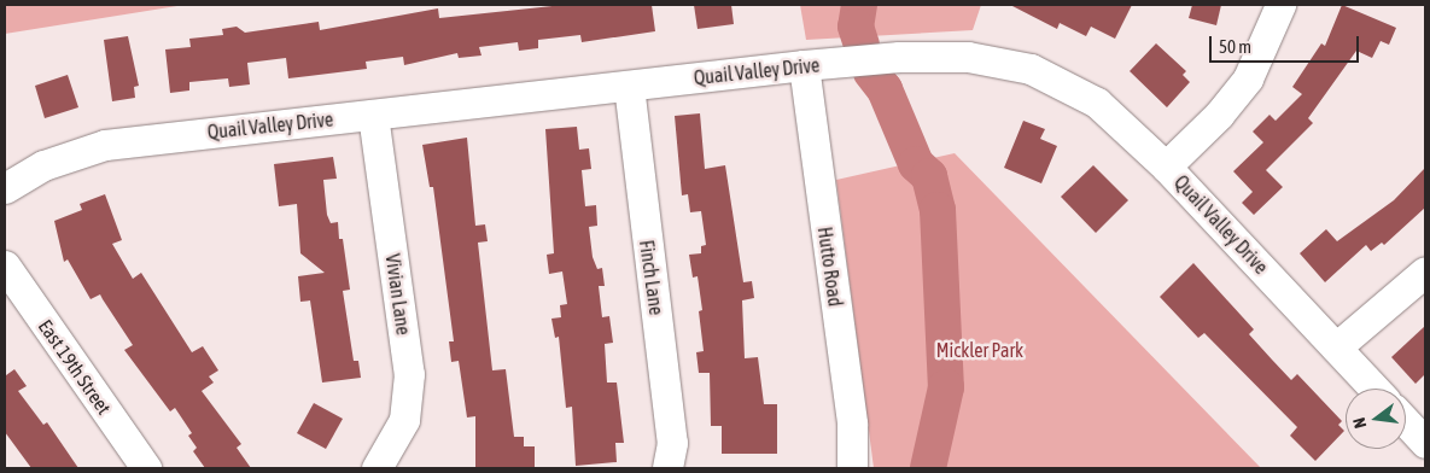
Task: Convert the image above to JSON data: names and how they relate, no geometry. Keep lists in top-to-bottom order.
{
  "streets": {
    "street": [
      "Quail Valley Drive",
      "Hutto Road",
      "Finch Lane",
      "Vivian Lane",
      "East 19th Street"
    ]
  },
  "crossings": [
    ["Quail Valley Drive", "Hutto Road"],
    ["Quail Valley Drive", "Finch Lane"],
    ["Quail Valley Drive", "Vivian Lane"]
  ],
  "parks": ["Mickler Park"],
  "scale_bar": "50 m",
  "north": "left"
}
